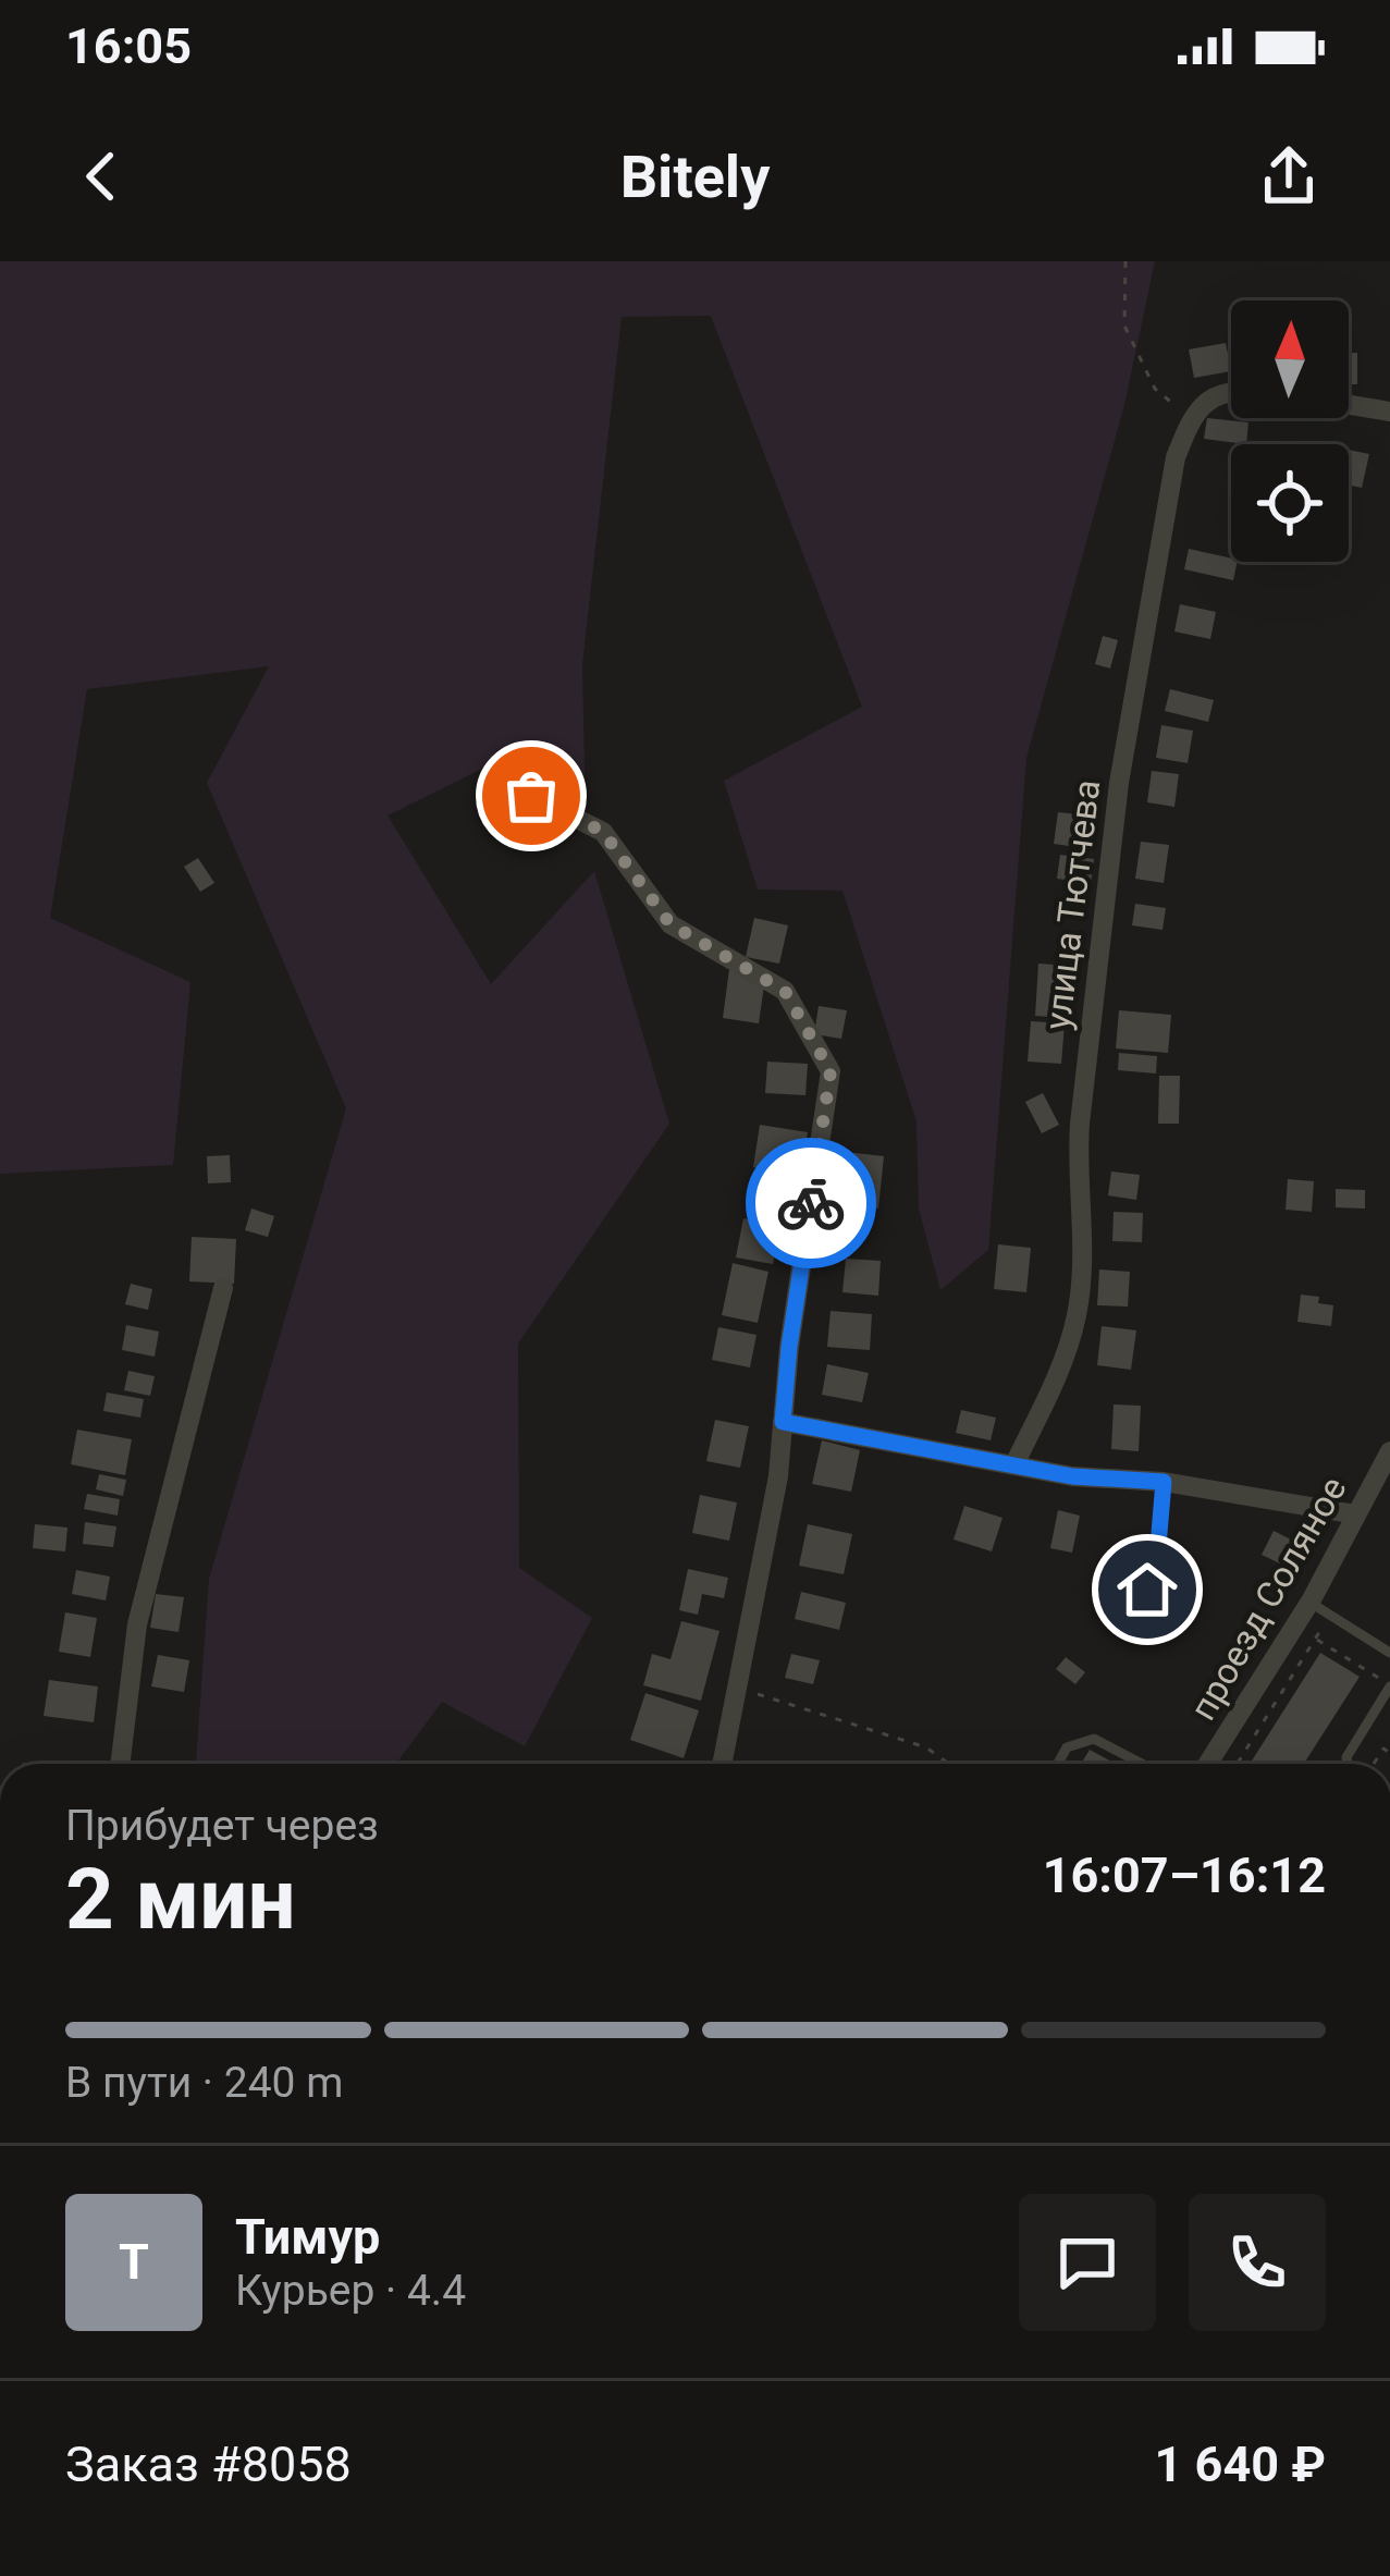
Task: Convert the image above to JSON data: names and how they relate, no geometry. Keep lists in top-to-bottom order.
{
  "streets": {
    "street": ["улица Тютчева", "проезд Соляное"]
  },
  "north": "top",
  "page": {
    "status": "16:05",
    "header": "Bitely",
    "heading": ["2 мин", "Прибудет через", "16:07–16:12"],
    "panel": [
      "Тимур",
      "Курьер · 4.4",
      "Заказ #8058",
      "1 640 ₽"
    ],
    "bar": "В пути · 240 m",
    "round": "Т"
  }
}
